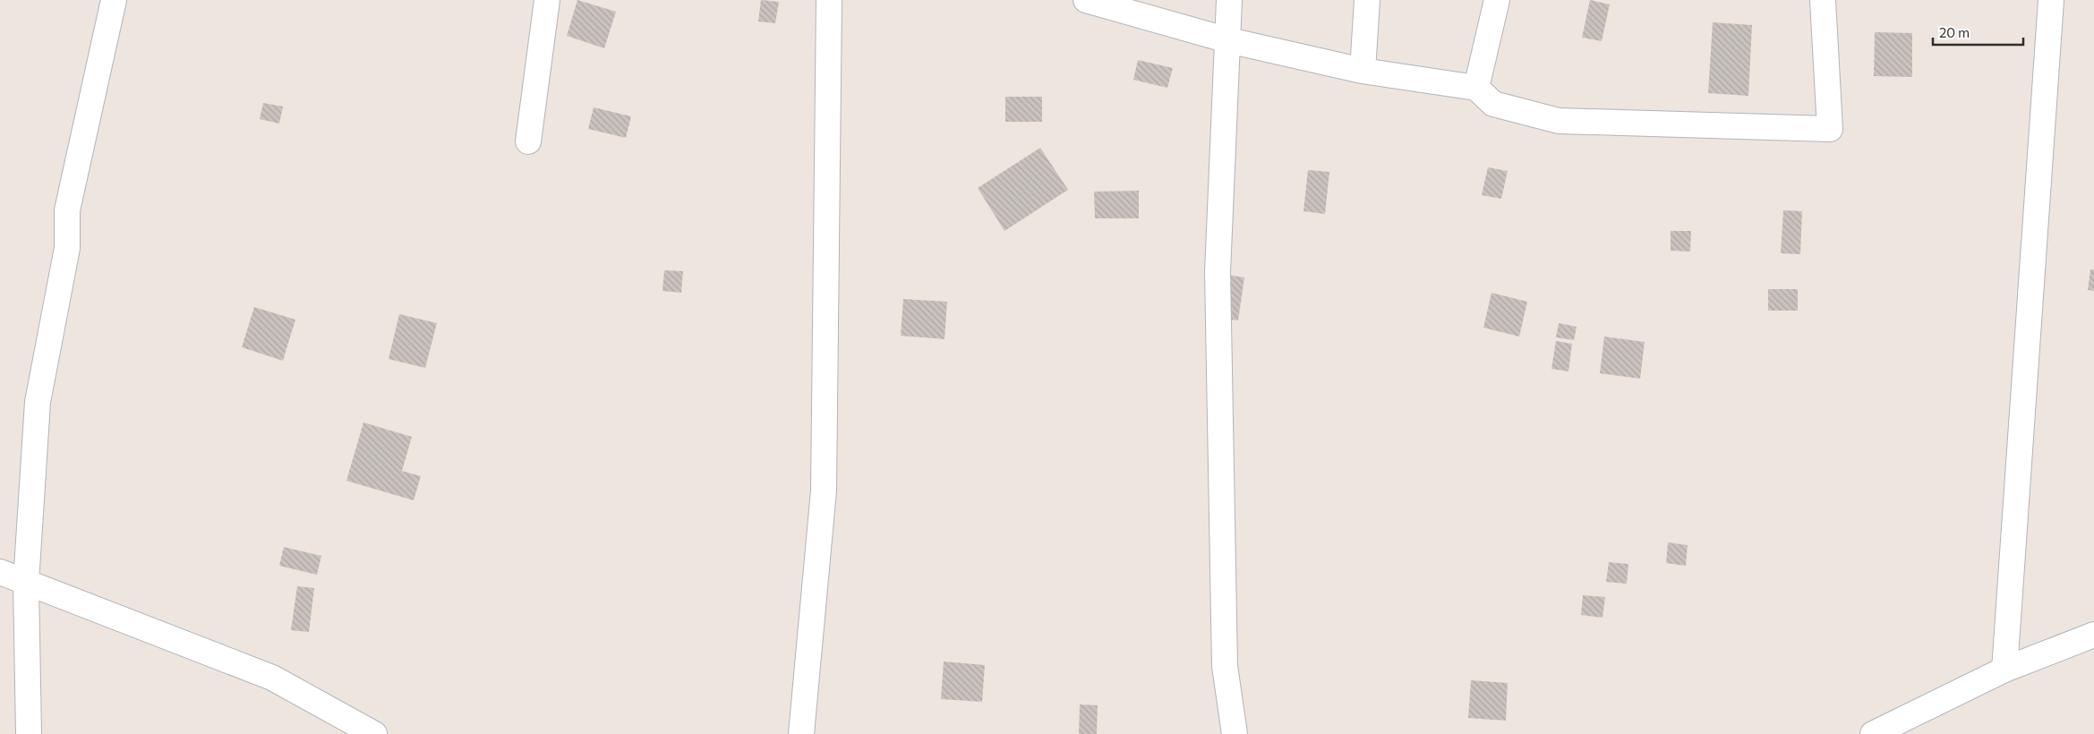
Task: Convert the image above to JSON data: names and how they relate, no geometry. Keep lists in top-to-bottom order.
{
  "scale_bar": "20 m"
}
